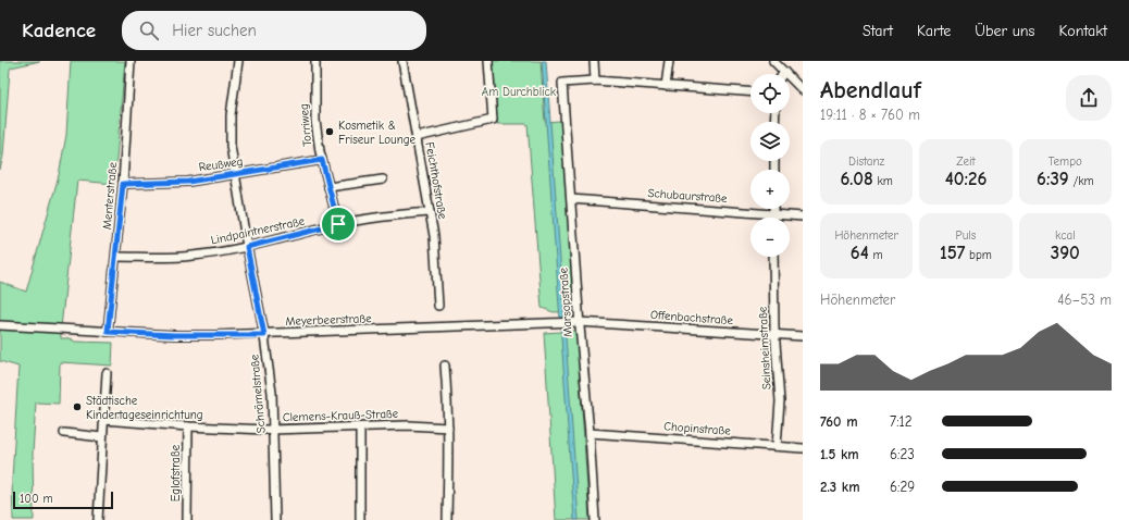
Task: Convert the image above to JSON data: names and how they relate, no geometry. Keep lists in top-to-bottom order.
{
  "streets": {
    "street": [
      "Torriweg",
      "Reußweg",
      "Feichthofstraße",
      "Menterstraße",
      "Schubaurstraße",
      "Lindpaintnerstraße",
      "Marsopstraße",
      "Offenbachstraße",
      "Meyerbeerstraße",
      "Seinsheimstraße",
      "Schrämelstraße",
      "Clemens-Krauß-Straße",
      "Chopinstraße",
      "Eglofstraße"
    ]
  },
  "crossings": [
    ["Torriweg", "Reußweg"],
    ["Torriweg", "Lindpaintnerstraße"],
    ["Reußweg", "Menterstraße"],
    ["Reußweg", "Schrämelstraße"],
    ["Feichthofstraße", "Lindpaintnerstraße"],
    ["Menterstraße", "Lindpaintnerstraße"],
    ["Menterstraße", "Meyerbeerstraße"],
    ["Schubaurstraße", "Marsopstraße"],
    ["Lindpaintnerstraße", "Schrämelstraße"],
    ["Marsopstraße", "Offenbachstraße"],
    ["Marsopstraße", "Meyerbeerstraße"],
    ["Marsopstraße", "Chopinstraße"],
    ["Offenbachstraße", "Meyerbeerstraße"],
    ["Offenbachstraße", "Seinsheimstraße"],
    ["Meyerbeerstraße", "Schrämelstraße"],
    ["Seinsheimstraße", "Chopinstraße"],
    ["Schrämelstraße", "Clemens-Krauß-Straße"],
    ["Clemens-Krauß-Straße", "Eglofstraße"]
  ],
  "parks": ["Am Durchblick"],
  "places": ["Kosmetik & Friseur Lounge", "Städtische Kindertageseinrichtung"],
  "scale_bar": "100 m",
  "page": {
    "header": "Kadence",
    "search": "Hier suchen",
    "nav": [
      "Start",
      "Karte",
      "Über uns",
      "Kontakt"
    ],
    "heading": ["Abendlauf", "19:11 · 8 × 760 m"],
    "map_buttons": ["+", "−"],
    "stats": [
      ["Distanz", "6.08 km"],
      ["Zeit", "40:26"],
      ["Tempo", "6:39 /km"],
      ["Höhenmeter", "64 m"],
      ["Puls", "157 bpm"],
      ["kcal", "390"]
    ],
    "chart": ["Höhenmeter", "46–53 m"],
    "list": [
      {
        "name": "760 m",
        "note": "7:12"
      },
      {
        "name": "1.5 km",
        "note": "6:23"
      },
      {
        "name": "2.3 km",
        "note": "6:29"
      }
    ],
    "scale": "100 m"
  }
}
